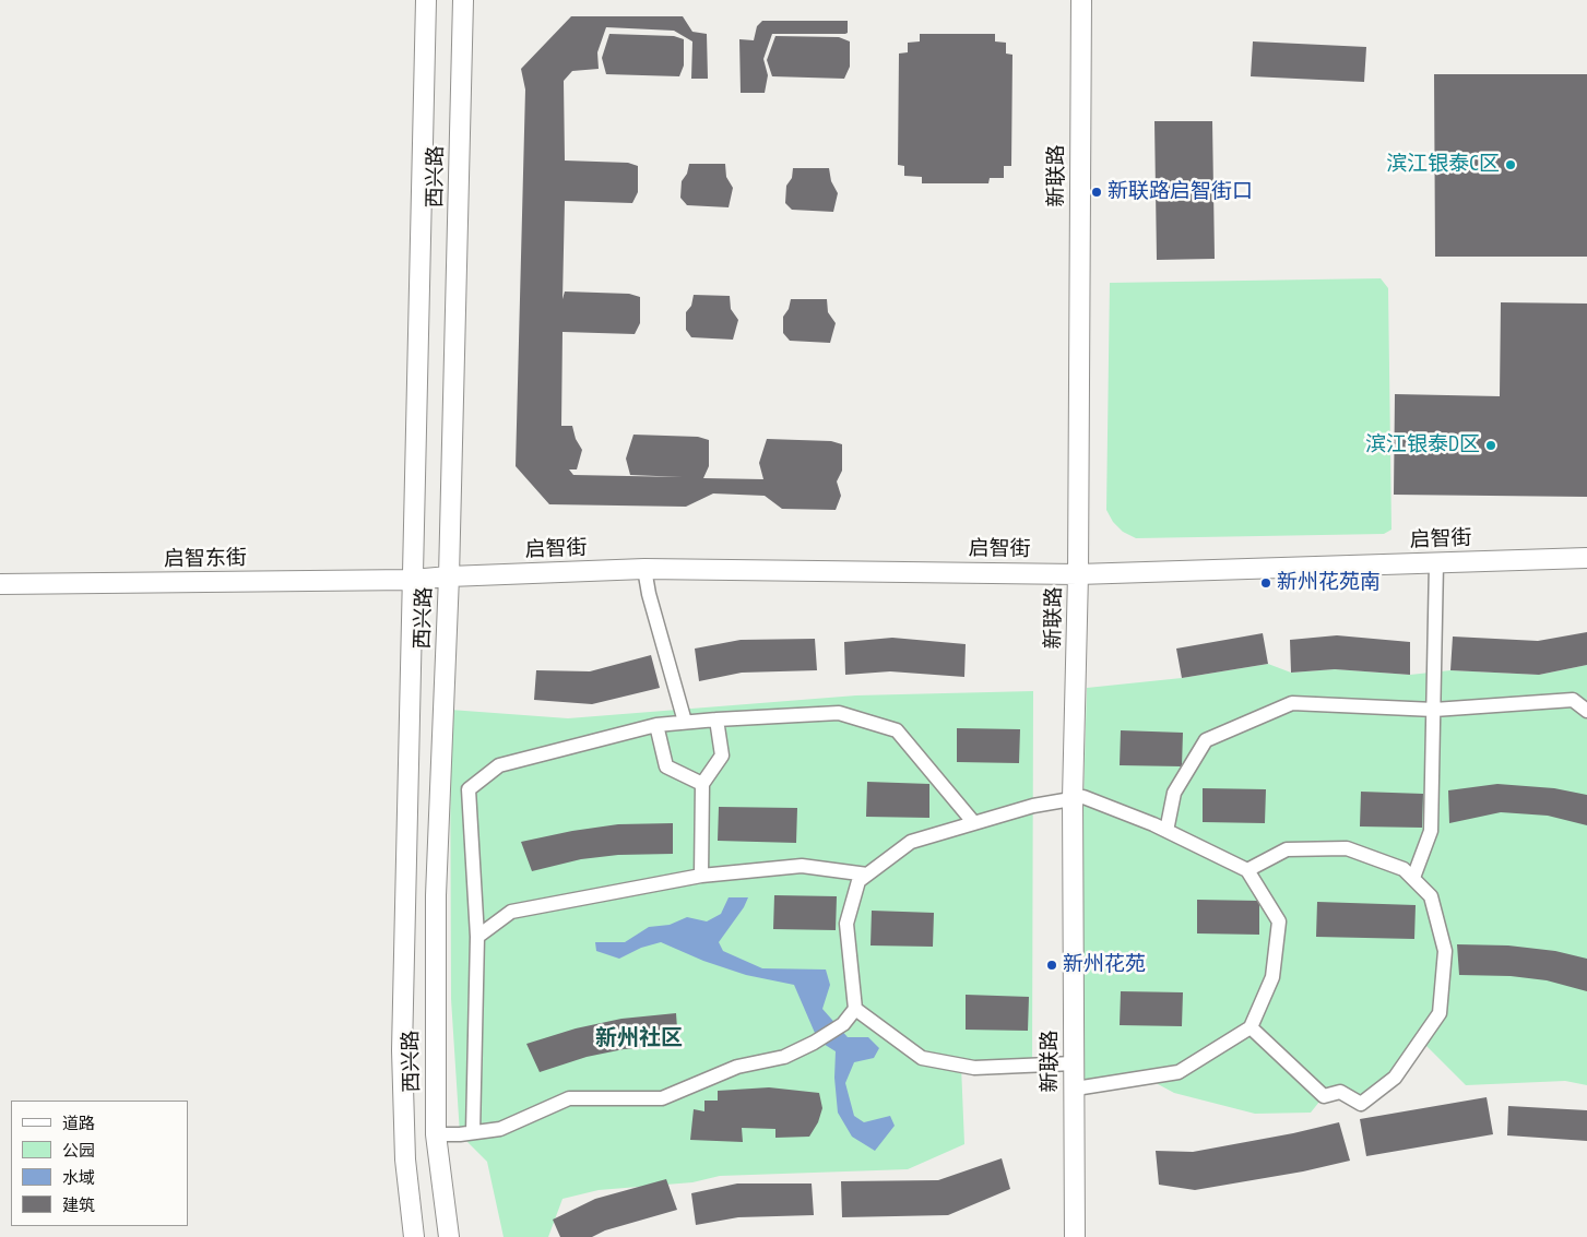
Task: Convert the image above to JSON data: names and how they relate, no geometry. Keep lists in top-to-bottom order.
{
  "streets": {
    "street": [
      "新联路",
      "西兴路",
      "启智街",
      "启智东街"
    ]
  },
  "crossings": [
    ["新联路", "启智街"],
    ["西兴路", "启智街"],
    ["西兴路", "启智东街"],
    ["启智街", "启智东街"]
  ],
  "districts": ["新州社区"],
  "places": [
    "滨江银泰C区",
    "新联路启智街口",
    "滨江银泰D区",
    "新州花苑南",
    "新州花苑"
  ],
  "legend": [
    "道路",
    "公园",
    "水域",
    "建筑"
  ]
}
